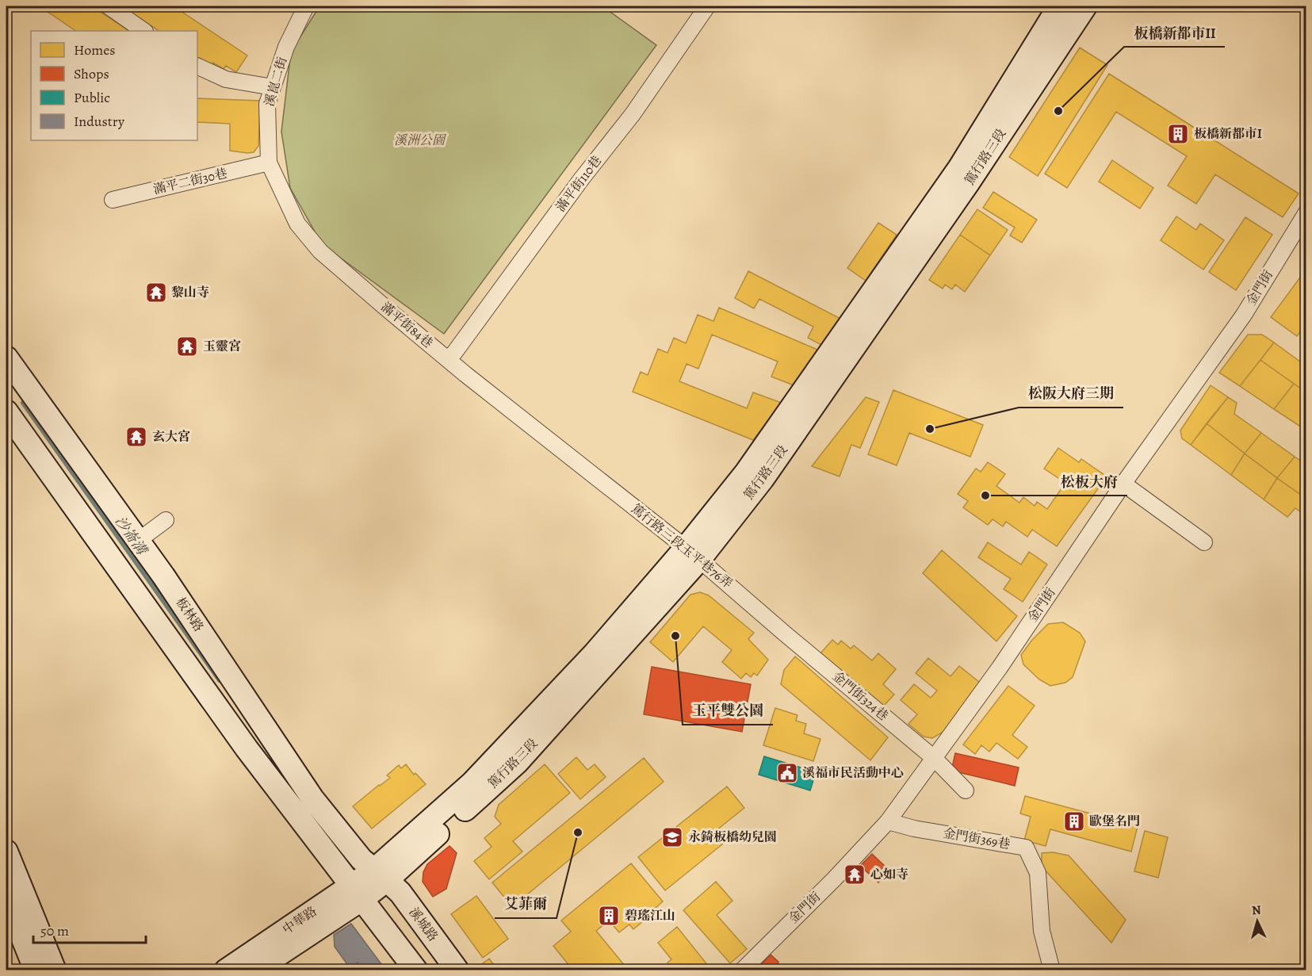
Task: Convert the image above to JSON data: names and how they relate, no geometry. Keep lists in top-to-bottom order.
{
  "streets": {
    "street": [
      "溪崑二街",
      "篤行路三段",
      "滿平二街30巷",
      "滿平街110巷",
      "金門街",
      "滿平街84巷",
      "篤行路三段玉平巷76弄",
      "板林路",
      "金門街324巷",
      "金門街369巷",
      "中華路",
      "溪城路"
    ]
  },
  "crossings": [
    ["溪崑二街", "滿平二街30巷"],
    ["溪崑二街", "滿平街84巷"],
    ["篤行路三段", "篤行路三段玉平巷76弄"],
    ["篤行路三段", "板林路"],
    ["篤行路三段", "中華路"],
    ["篤行路三段", "溪城路"],
    ["滿平二街30巷", "滿平街84巷"],
    ["滿平街110巷", "滿平街84巷"],
    ["金門街", "金門街324巷"],
    ["金門街", "金門街369巷"],
    ["滿平街84巷", "篤行路三段玉平巷76弄"],
    ["篤行路三段玉平巷76弄", "金門街324巷"],
    ["板林路", "中華路"],
    ["板林路", "溪城路"],
    ["中華路", "溪城路"]
  ],
  "water": ["沙崙溝"],
  "parks": ["溪洲公園"],
  "places": {
    "other": [
      "板橋新都市II",
      "松阪大府三期",
      "松板大府",
      "玉平雙公園",
      "艾菲爾"
    ],
    "building": ["板橋新都市I", "歐堡名門", "碧瑤江山"],
    "temple": [
      "黎山寺",
      "玉靈宮",
      "玄大宮",
      "心如寺"
    ],
    "public building": ["溪福市民活動中心"],
    "school or university": ["永錡板橋幼兒園"]
  },
  "legend": [
    "Homes",
    "Shops",
    "Public",
    "Industry"
  ],
  "scale_bar": "50 m",
  "north": "top"
}
